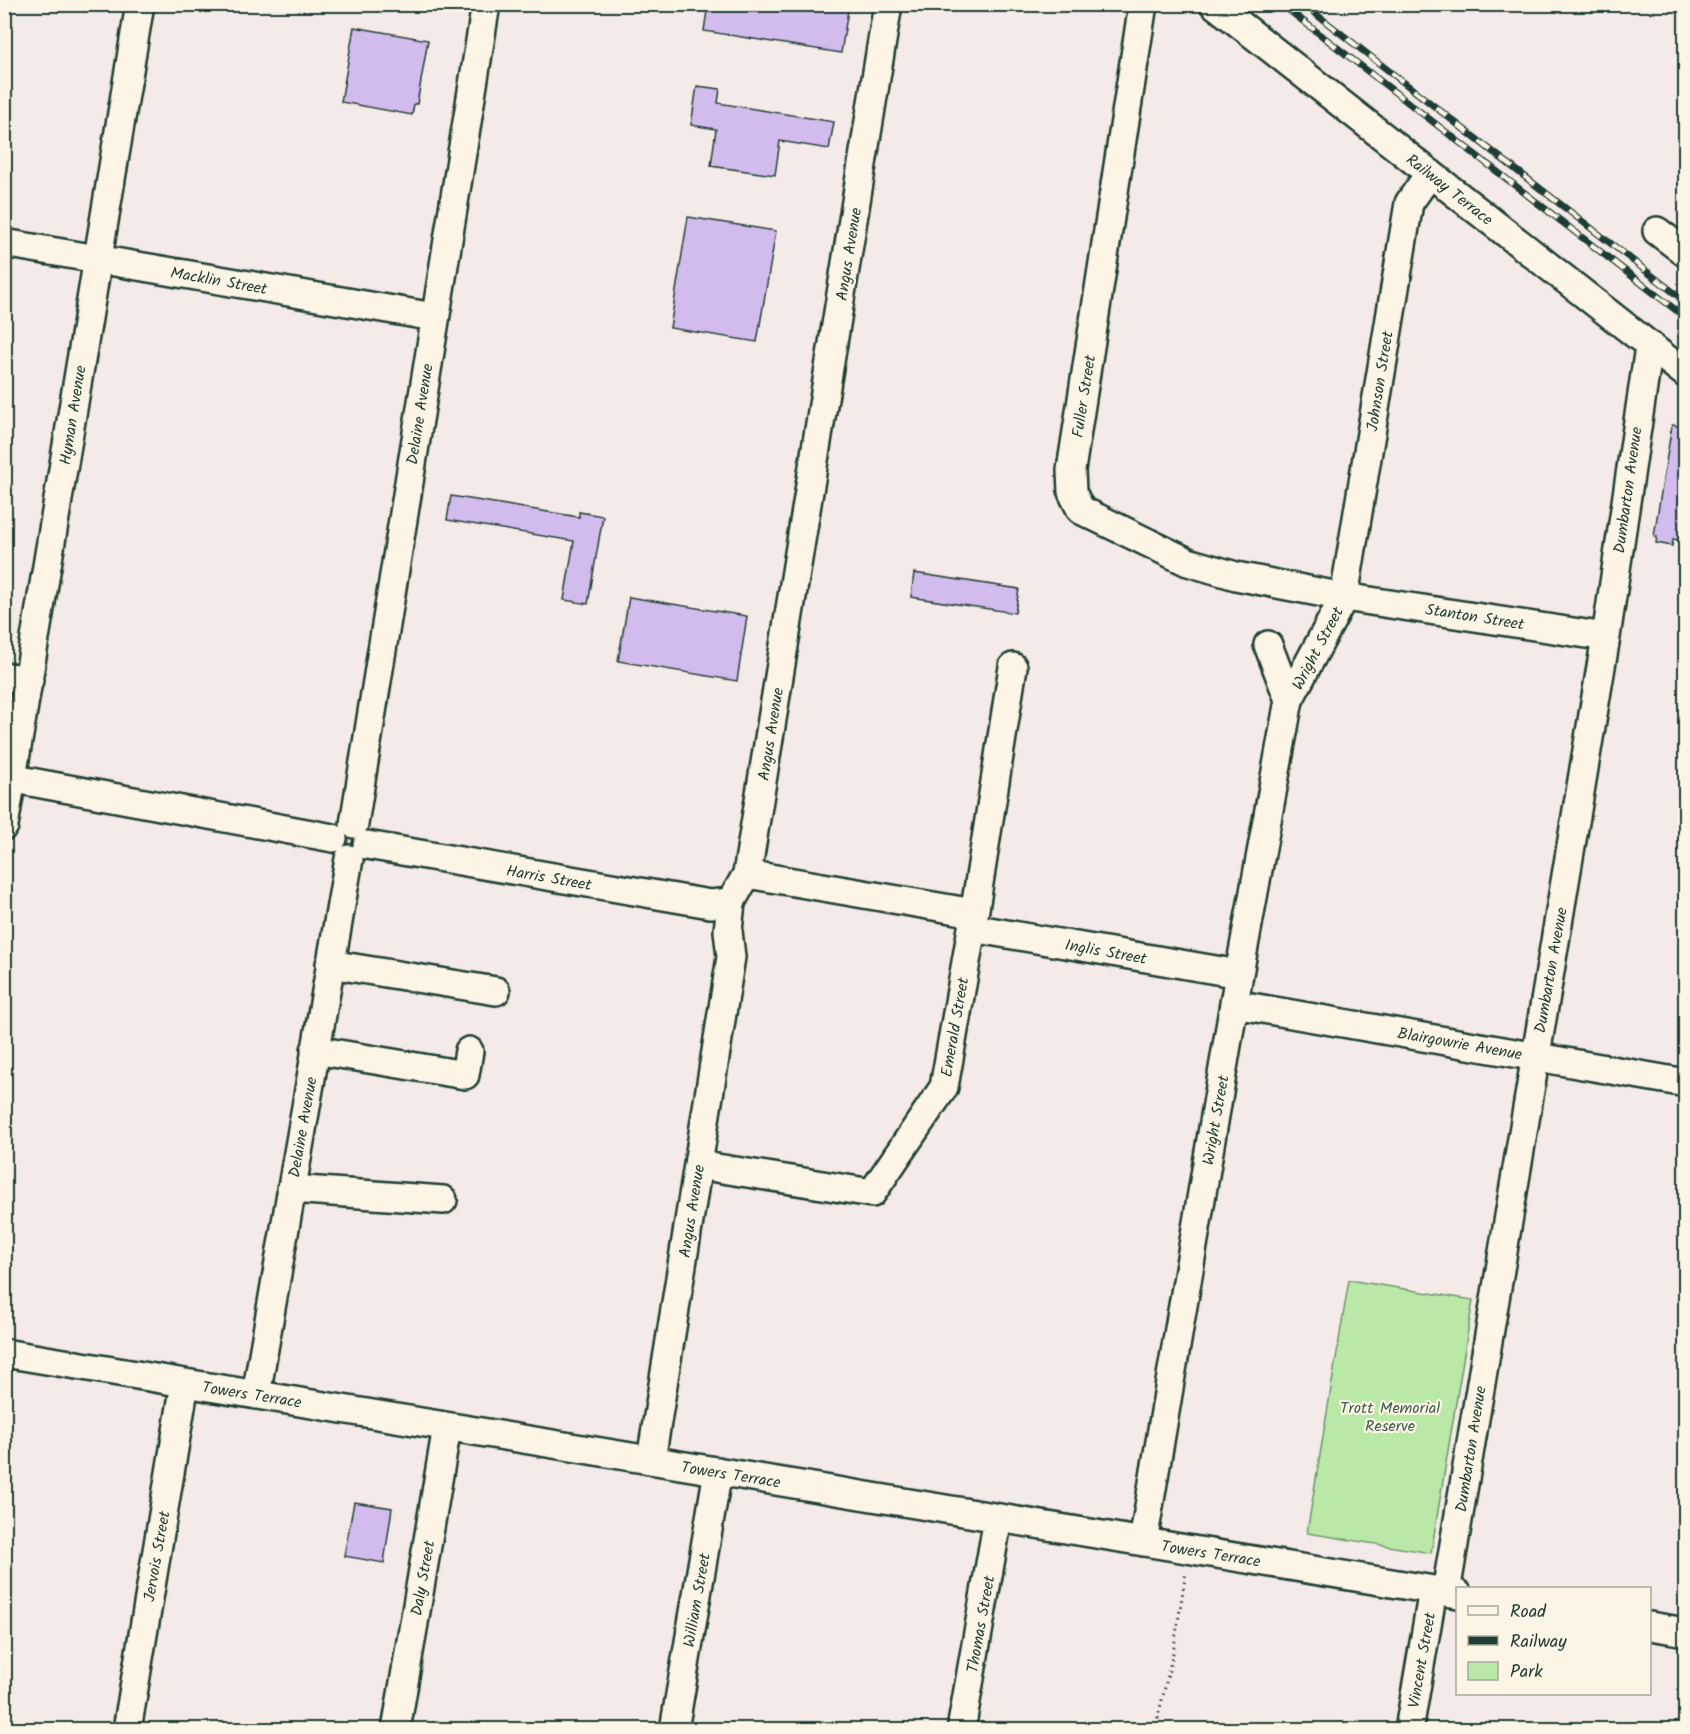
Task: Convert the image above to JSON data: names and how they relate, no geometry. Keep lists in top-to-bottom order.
{
  "streets": {
    "street": [
      "Railway Terrace",
      "Angus Avenue",
      "Macklin Street",
      "Johnson Street",
      "Fuller Street",
      "Delaine Avenue",
      "Hyman Avenue",
      "Dumbarton Avenue",
      "Stanton Street",
      "Wright Street",
      "Harris Street",
      "Inglis Street",
      "Emerald Street",
      "Blairgowrie Avenue",
      "Towers Terrace",
      "Jervois Street",
      "Daly Street",
      "William Street",
      "Thomas Street",
      "Vincent Street"
    ]
  },
  "crossings": [
    ["Railway Terrace", "Johnson Street"],
    ["Railway Terrace", "Dumbarton Avenue"],
    ["Angus Avenue", "Harris Street"],
    ["Angus Avenue", "Inglis Street"],
    ["Angus Avenue", "Emerald Street"],
    ["Angus Avenue", "Towers Terrace"],
    ["Macklin Street", "Delaine Avenue"],
    ["Macklin Street", "Hyman Avenue"],
    ["Johnson Street", "Fuller Street"],
    ["Johnson Street", "Stanton Street"],
    ["Johnson Street", "Wright Street"],
    ["Fuller Street", "Stanton Street"],
    ["Fuller Street", "Wright Street"],
    ["Delaine Avenue", "Harris Street"],
    ["Delaine Avenue", "Towers Terrace"],
    ["Hyman Avenue", "Harris Street"],
    ["Dumbarton Avenue", "Stanton Street"],
    ["Dumbarton Avenue", "Blairgowrie Avenue"],
    ["Dumbarton Avenue", "Towers Terrace"],
    ["Dumbarton Avenue", "Vincent Street"],
    ["Stanton Street", "Wright Street"],
    ["Wright Street", "Inglis Street"],
    ["Wright Street", "Blairgowrie Avenue"],
    ["Wright Street", "Towers Terrace"],
    ["Inglis Street", "Emerald Street"],
    ["Towers Terrace", "Jervois Street"],
    ["Towers Terrace", "Daly Street"],
    ["Towers Terrace", "William Street"],
    ["Towers Terrace", "Thomas Street"],
    ["Towers Terrace", "Vincent Street"]
  ],
  "parks": ["Trott Memorial Reserve"],
  "legend": ["Road", "Railway", "Park"]
}
